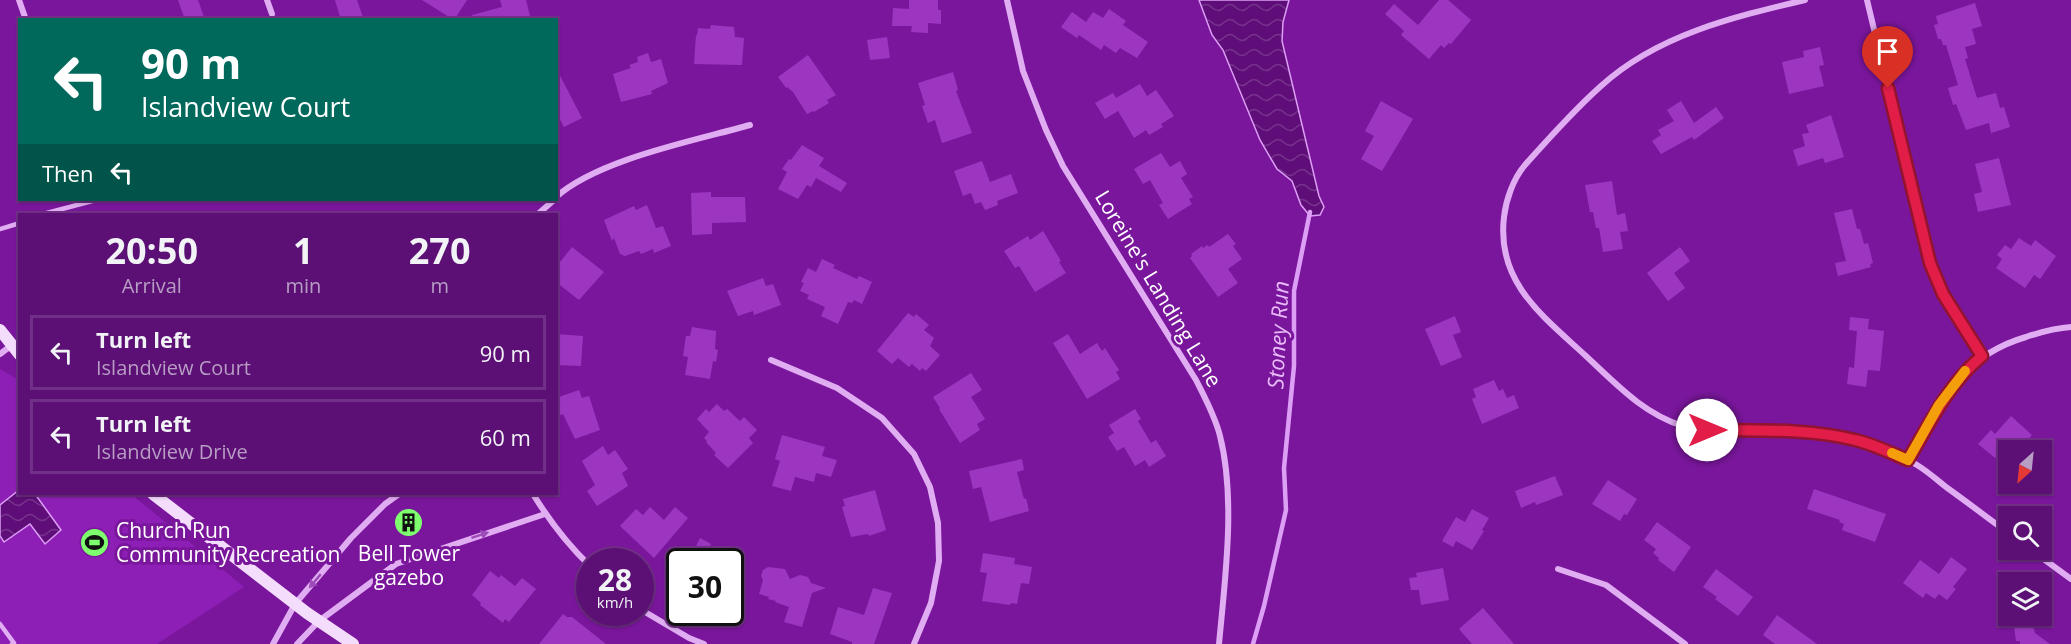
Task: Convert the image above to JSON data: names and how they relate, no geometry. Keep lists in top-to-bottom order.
{
  "streets": {
    "street": ["Loreine's Landing Lane"]
  },
  "water": ["Stoney Run"],
  "places": {
    "building": ["Bell Tower gazebo"],
    "sports": ["Church Run Community Recreation"]
  },
  "north": "bottom left",
  "page": {
    "turn": ["90 m", "Islandview Court"],
    "then": "Then",
    "eta": [
      "20:50",
      "Arrival",
      "1",
      "min",
      "270",
      "m"
    ],
    "list": [
      {
        "name": "Turn left",
        "note": "Islandview Court",
        "value": "90 m"
      },
      {
        "name": "Turn left",
        "note": "Islandview Drive",
        "value": "60 m"
      }
    ],
    "speed": "28 km/h",
    "limit": "30"
  }
}
